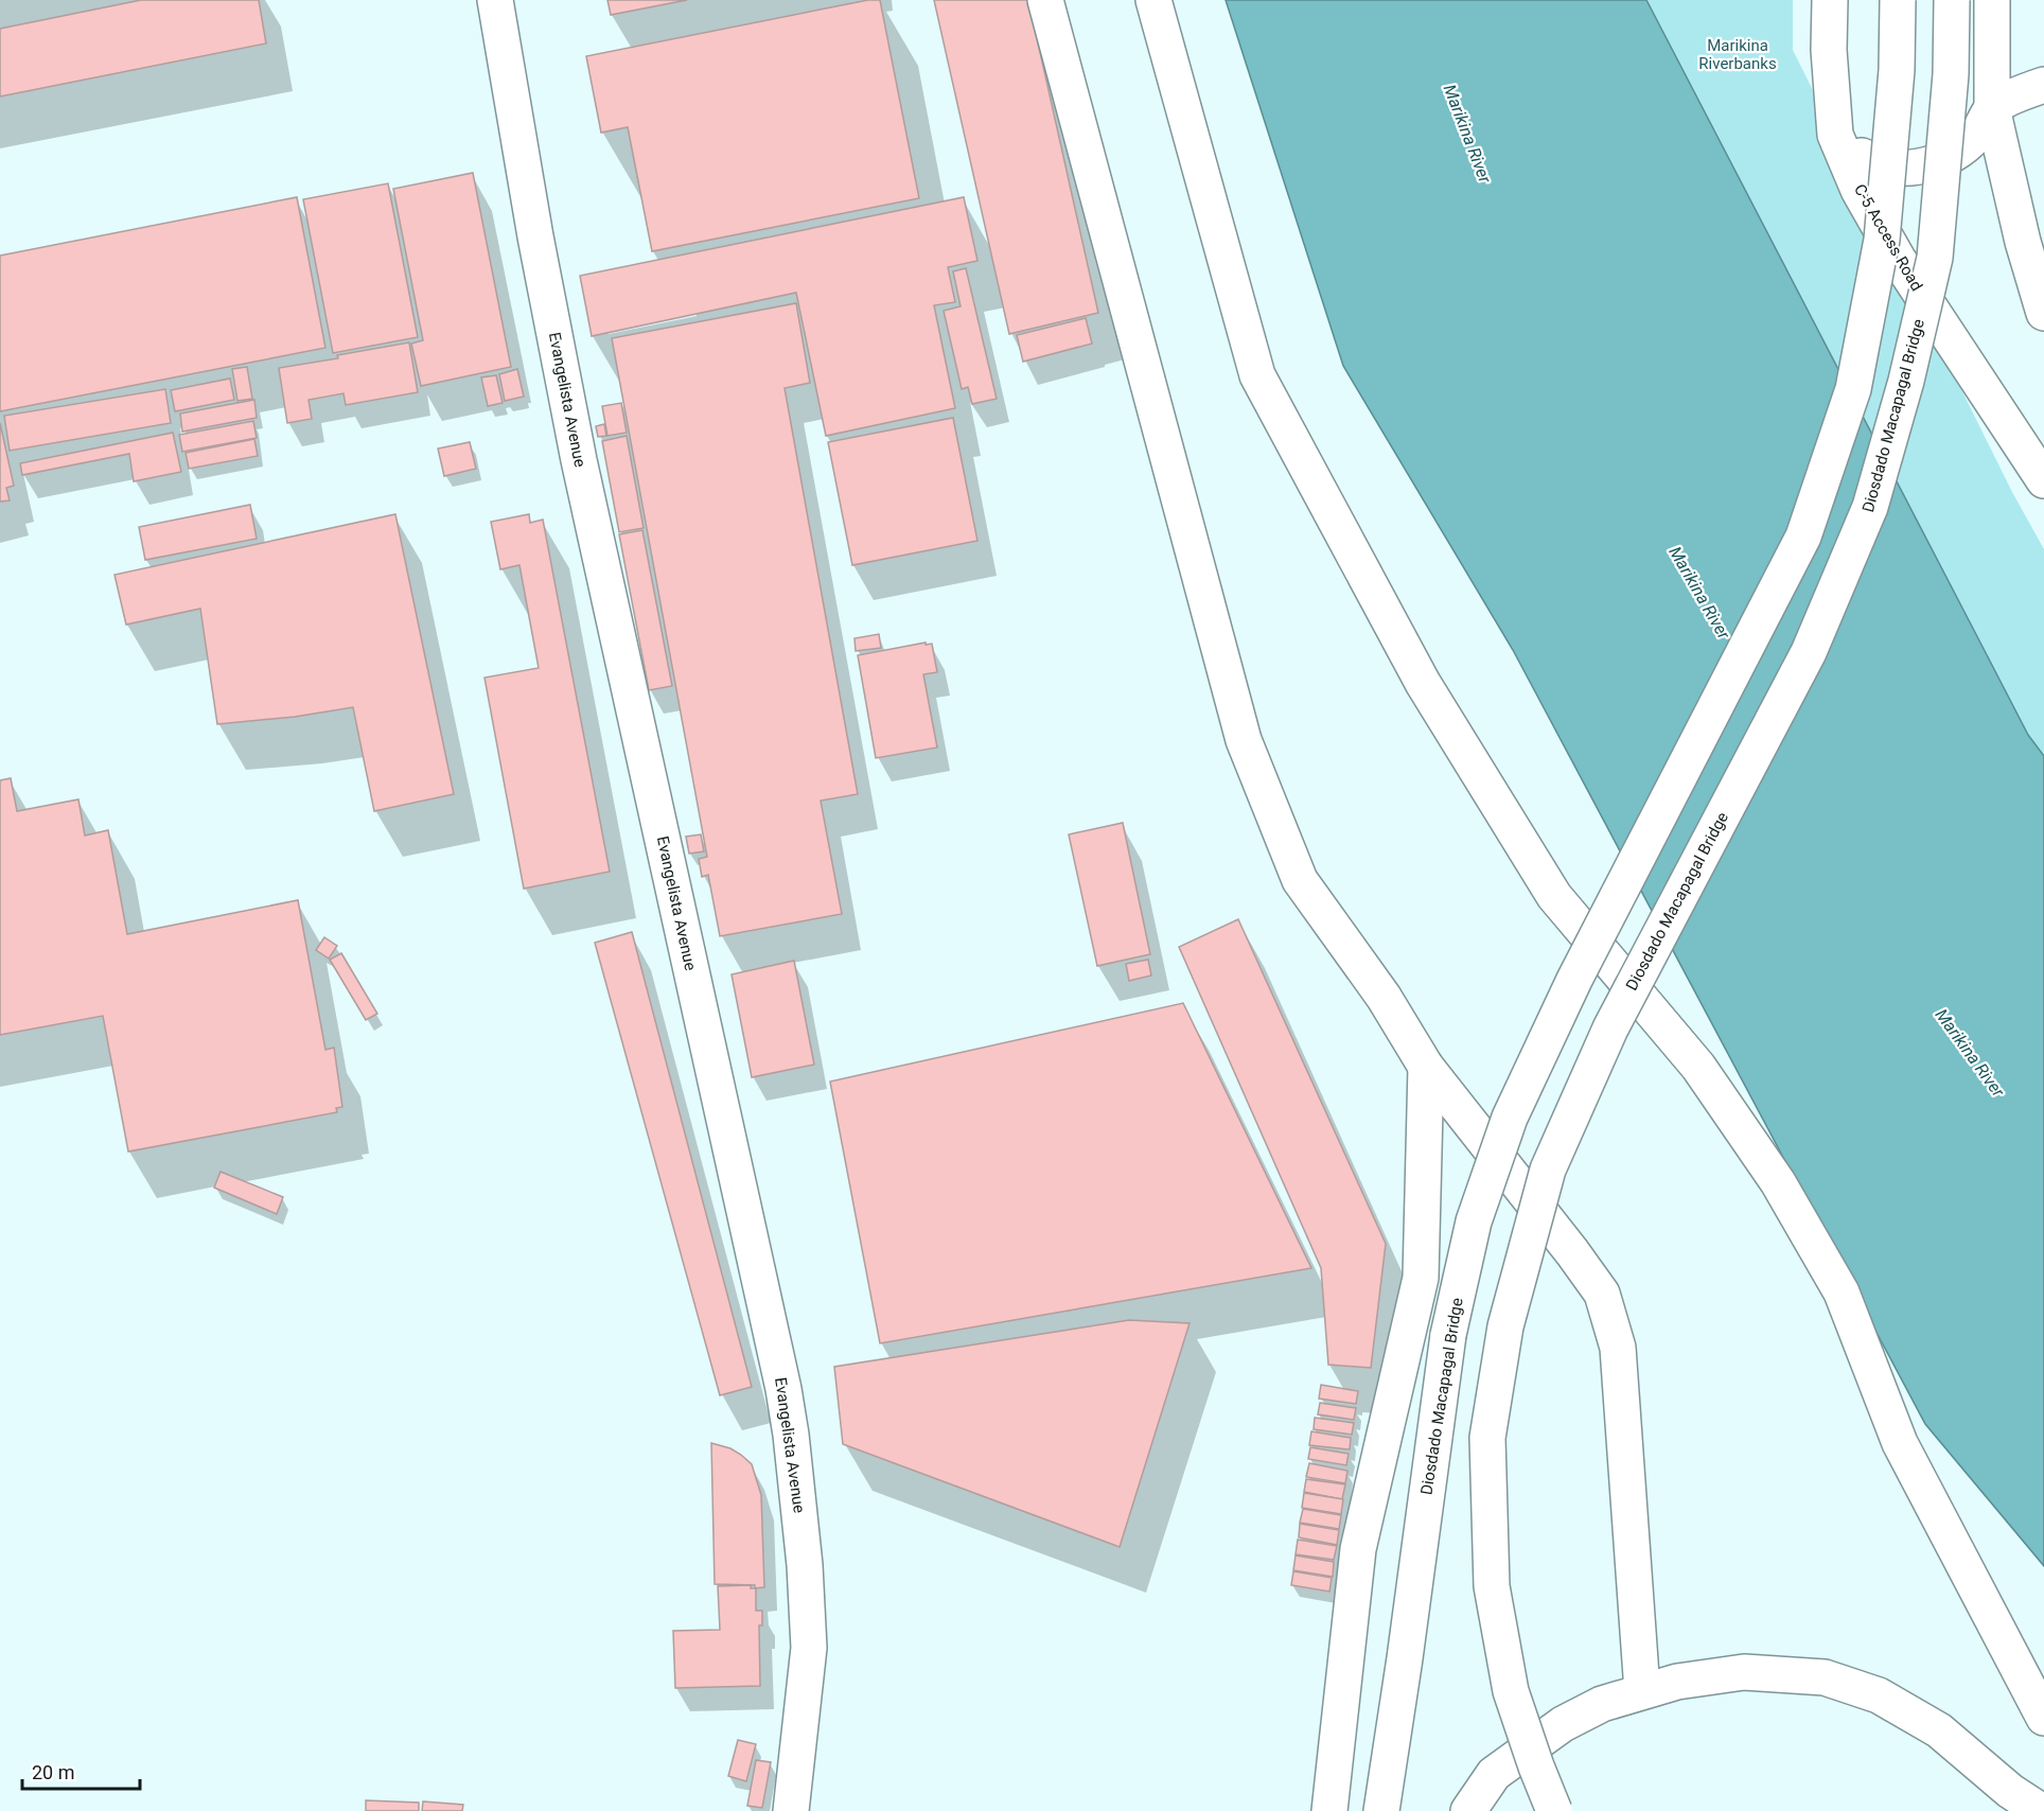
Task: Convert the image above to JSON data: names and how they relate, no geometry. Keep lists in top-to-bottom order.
{
  "streets": {
    "main road": ["C-5 Access Road", "Evangelista Avenue", "Diosdado Macapagal Bridge"]
  },
  "water": ["Marikina River"],
  "parks": ["Marikina Riverbanks"],
  "scale_bar": "20 m"
}
